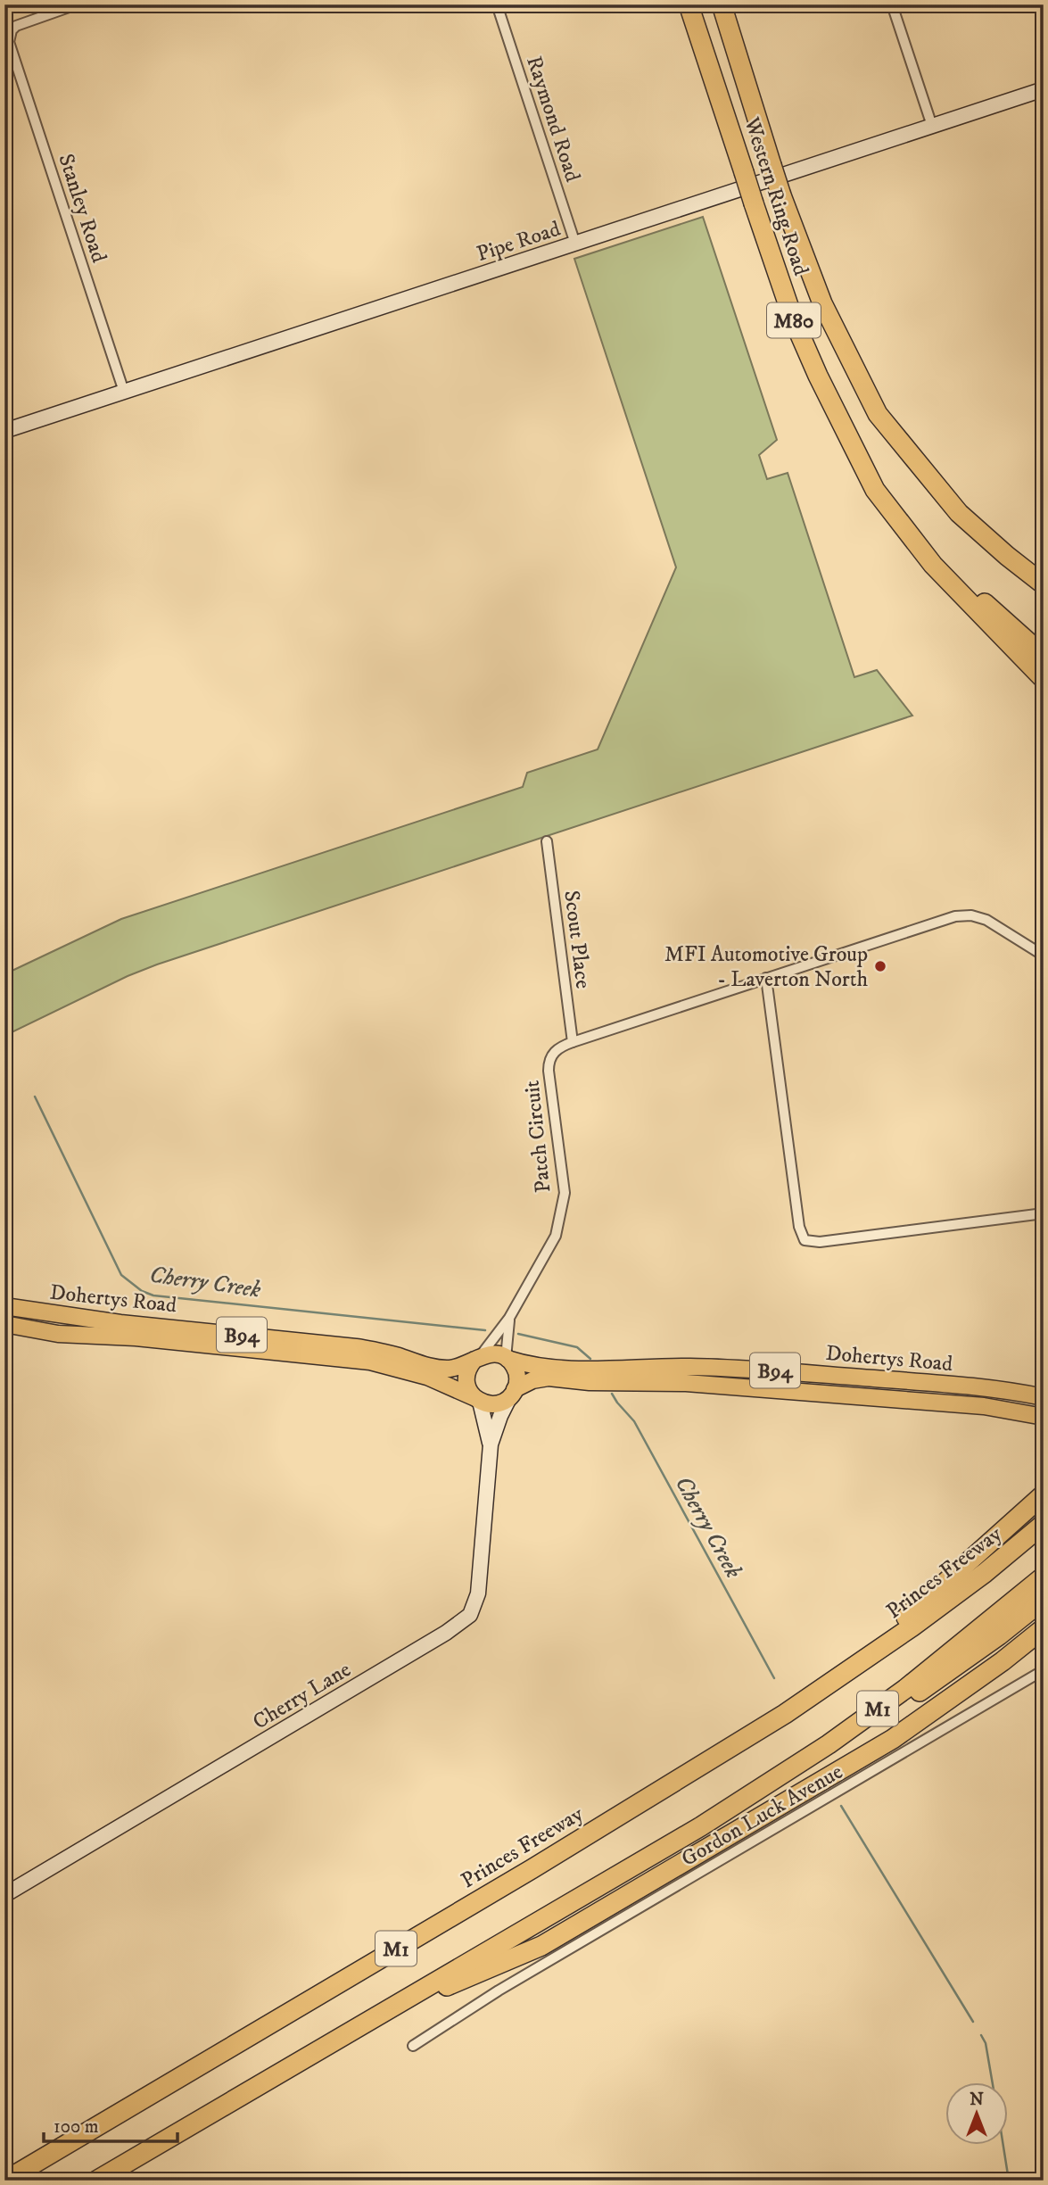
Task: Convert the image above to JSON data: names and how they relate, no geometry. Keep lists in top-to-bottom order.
{
  "streets": {
    "highway": [
      "Western Ring Road",
      "M80",
      "Princes Freeway",
      "M1"
    ],
    "main road": ["Dohertys Road", "B94"],
    "street": [
      "Raymond Road",
      "Stanley Road",
      "Pipe Road",
      "Scout Place",
      "Patch Circuit",
      "Cherry Lane",
      "Gordon Luck Avenue"
    ]
  },
  "crossings": [
    ["Raymond Road", "Pipe Road"],
    ["Stanley Road", "Pipe Road"],
    ["Scout Place", "Patch Circuit"],
    ["Patch Circuit", "Dohertys Road"],
    ["Patch Circuit", "B94"],
    ["Patch Circuit", "Cherry Lane"],
    ["Dohertys Road", "B94"],
    ["Dohertys Road", "Cherry Lane"],
    ["B94", "Cherry Lane"]
  ],
  "water": ["Cherry Creek"],
  "places": ["MFI Automotive Group - Laverton North"],
  "scale_bar": "100 m",
  "north": "top"
}
